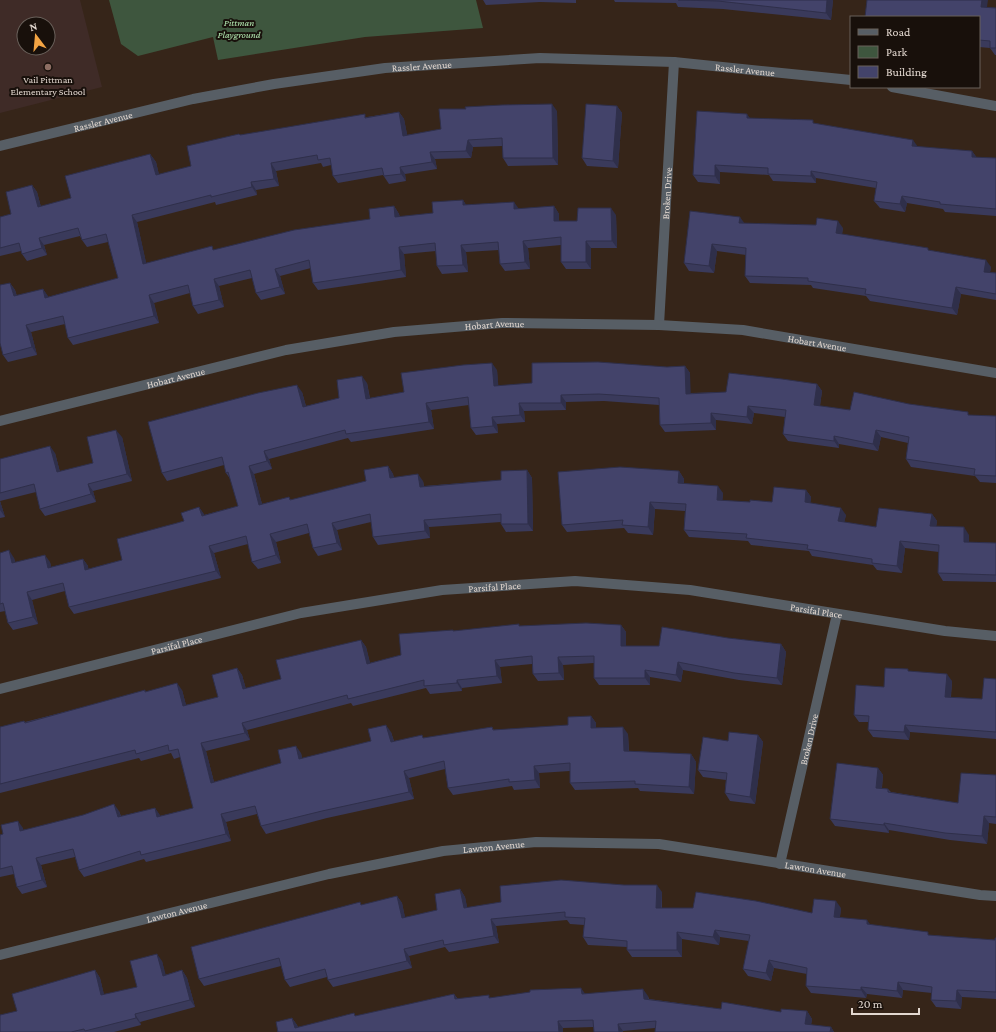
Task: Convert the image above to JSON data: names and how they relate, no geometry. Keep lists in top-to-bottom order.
{
  "streets": {
    "street": [
      "Rassler Avenue",
      "Broken Drive",
      "Hobart Avenue",
      "Parsifal Place",
      "Lawton Avenue"
    ]
  },
  "crossings": [
    ["Rassler Avenue", "Broken Drive"],
    ["Broken Drive", "Hobart Avenue"],
    ["Broken Drive", "Parsifal Place"],
    ["Broken Drive", "Lawton Avenue"]
  ],
  "parks": ["Pittman Playground"],
  "places": ["Vail Pittman Elementary School"],
  "legend": ["Road", "Park", "Building"],
  "scale_bar": "20 m",
  "north": "top"
}
